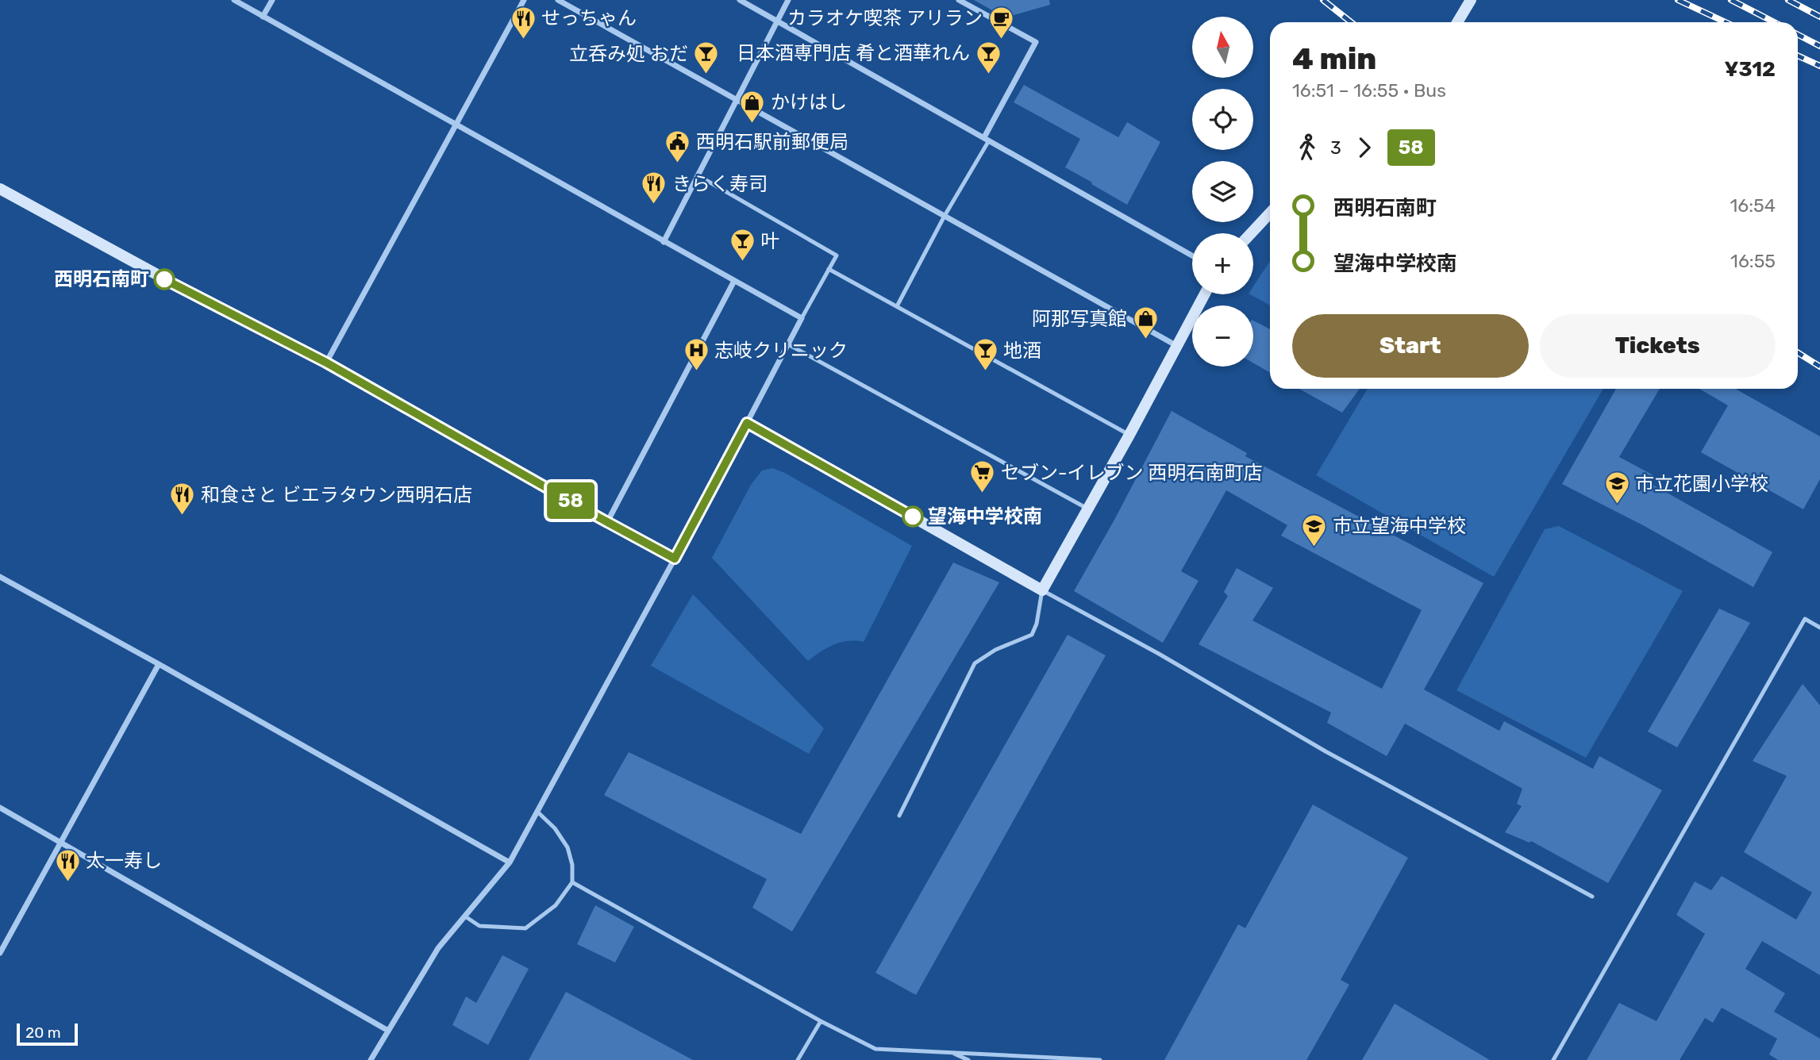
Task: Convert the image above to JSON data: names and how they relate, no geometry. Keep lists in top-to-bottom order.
{
  "places": {
    "restaurant": [
      "せっちゃん",
      "きらく寿司",
      "和食さと ビエラタウン西明石店",
      "太一寿し"
    ],
    "cafe": ["カラオケ喫茶 アリラン"],
    "bar": [
      "日本酒専門店 肴と酒華れん",
      "立呑み処 おだ",
      "叶",
      "地酒"
    ],
    "shop": ["かけはし", "阿那写真館"],
    "public building": ["西明石駅前郵便局"],
    "other": ["西明石南町", "望海中学校南"],
    "hospital": ["志岐クリニック"],
    "supermarket": ["セブン-イレブン 西明石南町店"],
    "school or university": ["市立花園小学校", "市立望海中学校"]
  },
  "lines": ["bus line 58"],
  "scale_bar": "20 m",
  "north": "top",
  "page": {
    "on_map": "58",
    "map_buttons": ["+", "−"],
    "heading": ["4 min", "16:51 – 16:55 · Bus", "¥312"],
    "legs": ["3", "58"],
    "list": [
      {
        "name": "西明石南町",
        "value": "16:54"
      },
      {
        "name": "望海中学校南",
        "value": "16:55"
      }
    ],
    "buttons": ["Start", "Tickets"],
    "scale": "20 m"
  }
}
